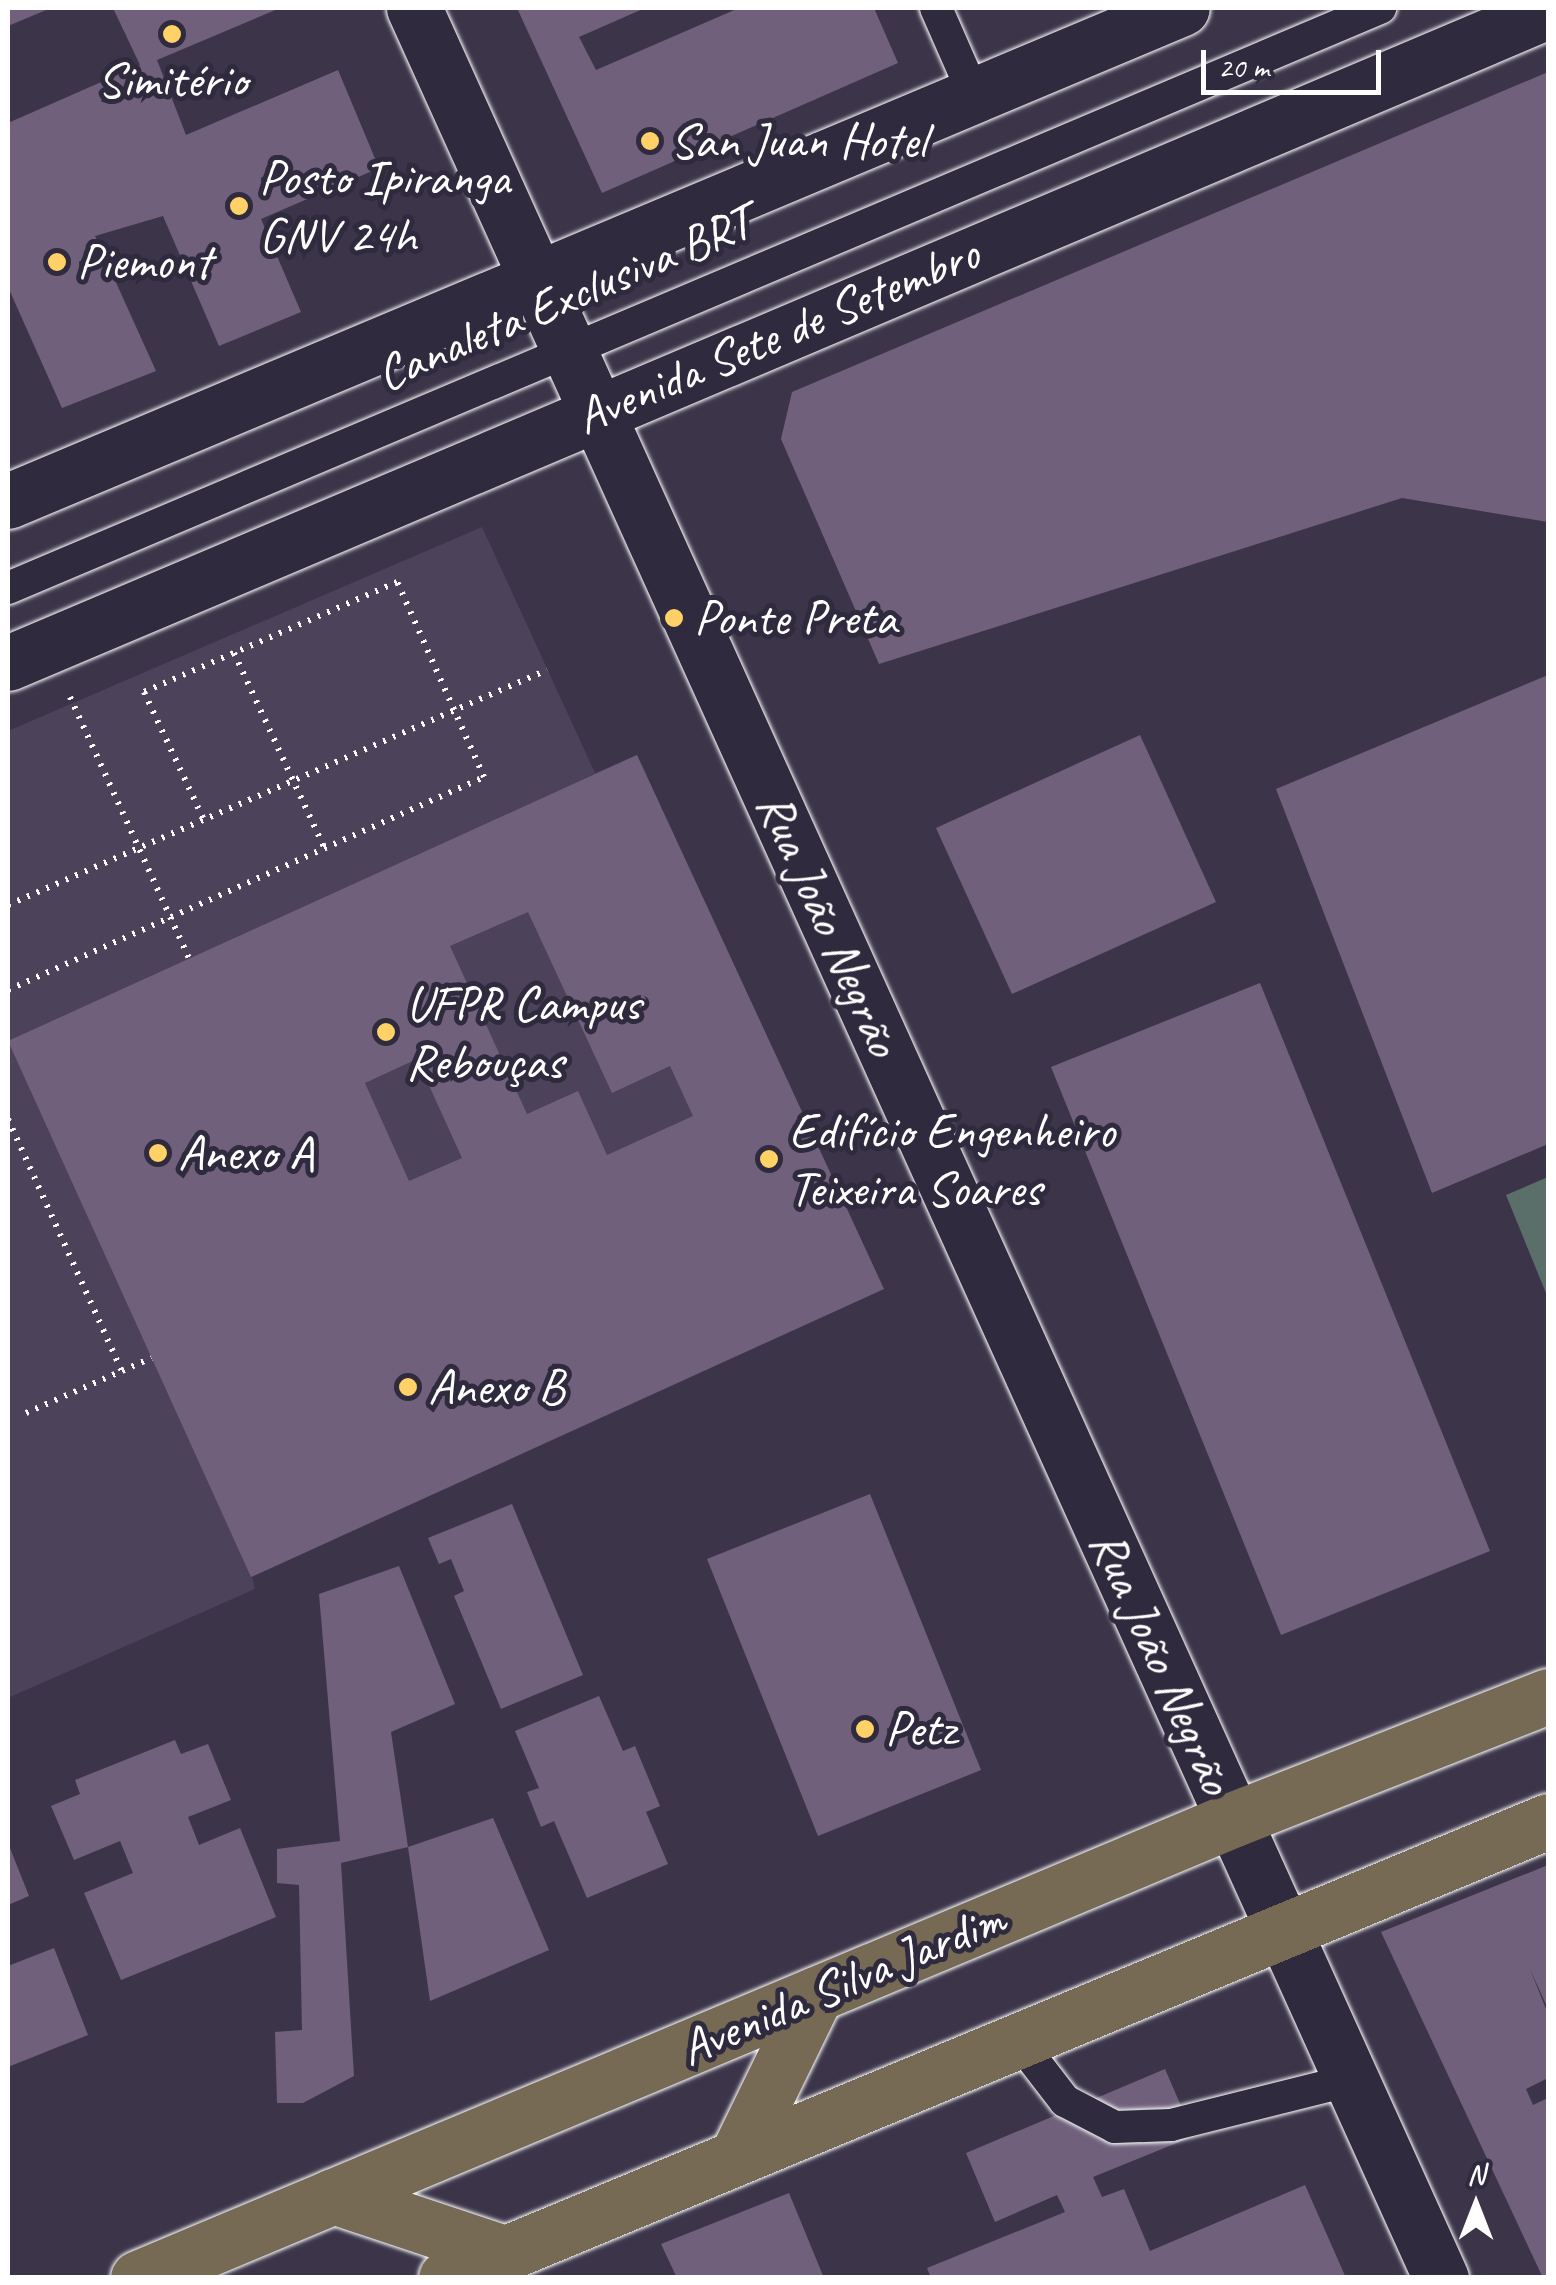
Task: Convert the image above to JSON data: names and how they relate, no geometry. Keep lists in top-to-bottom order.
{
  "streets": {
    "main road": ["Avenida Sete de Setembro", "Rua João Negrão", "Avenida Silva Jardim"],
    "lane": ["Canaleta Exclusiva BRT"]
  },
  "crossings": [
    ["Canaleta Exclusiva BRT", "Rua João Negrão"],
    ["Avenida Sete de Setembro", "Rua João Negrão"],
    ["Rua João Negrão", "Avenida Silva Jardim"]
  ],
  "places": [
    "Simitério",
    "San Juan Hotel",
    "Posto Ipiranga GNV 24h",
    "Piemont",
    "Ponte Preta",
    "UFPR Campus Rebouças",
    "Anexo A",
    "Edifício Engenheiro Teixeira Soares",
    "Anexo B",
    "Petz"
  ],
  "scale_bar": "20 m",
  "north": "top"
}
